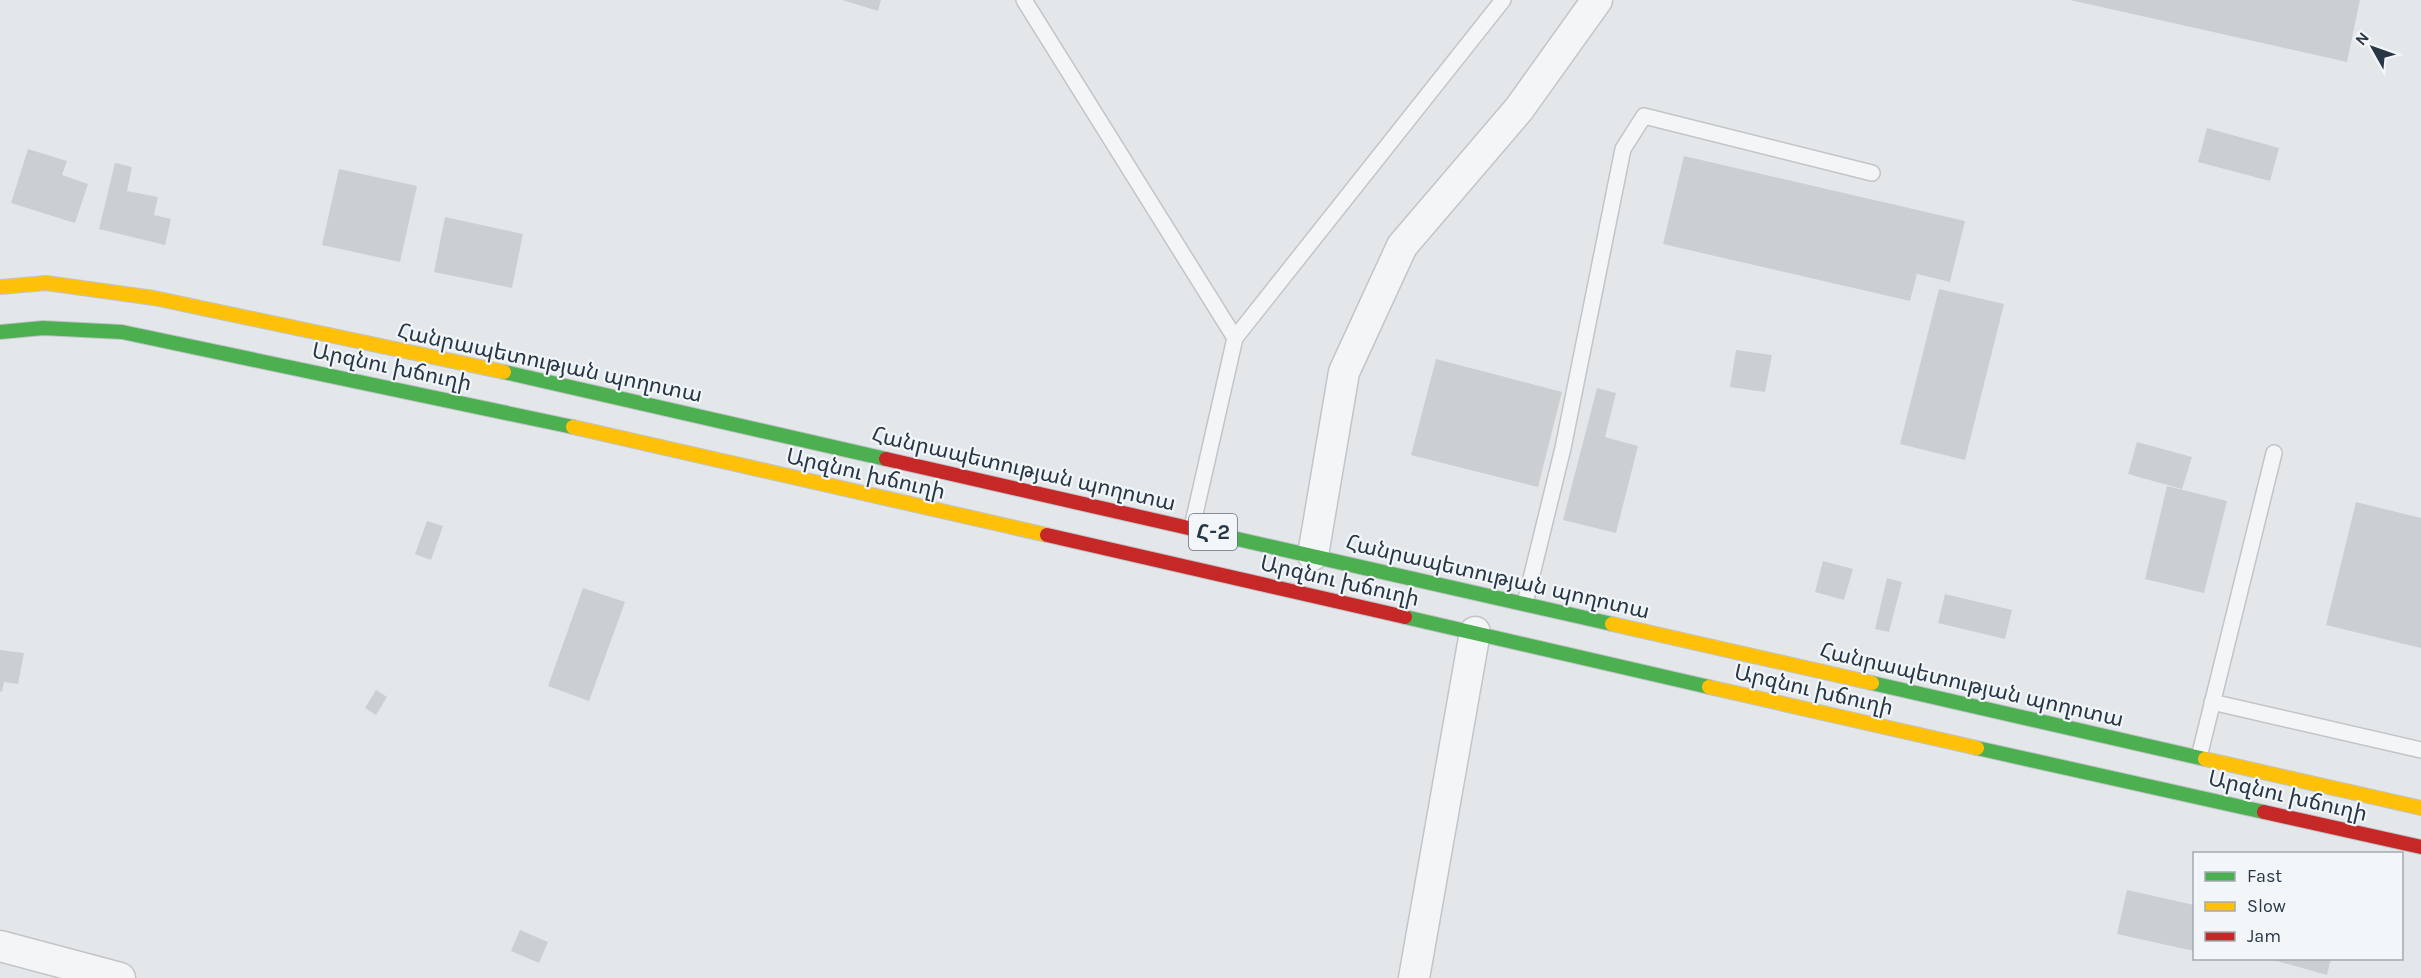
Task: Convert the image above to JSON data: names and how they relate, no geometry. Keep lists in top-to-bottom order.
{
  "streets": {
    "main road": ["Հանրապետության պողոտա", "Արզնու խճուղի", "Հ-2"]
  },
  "legend": ["Fast", "Slow", "Jam"],
  "north": "top left"
}
